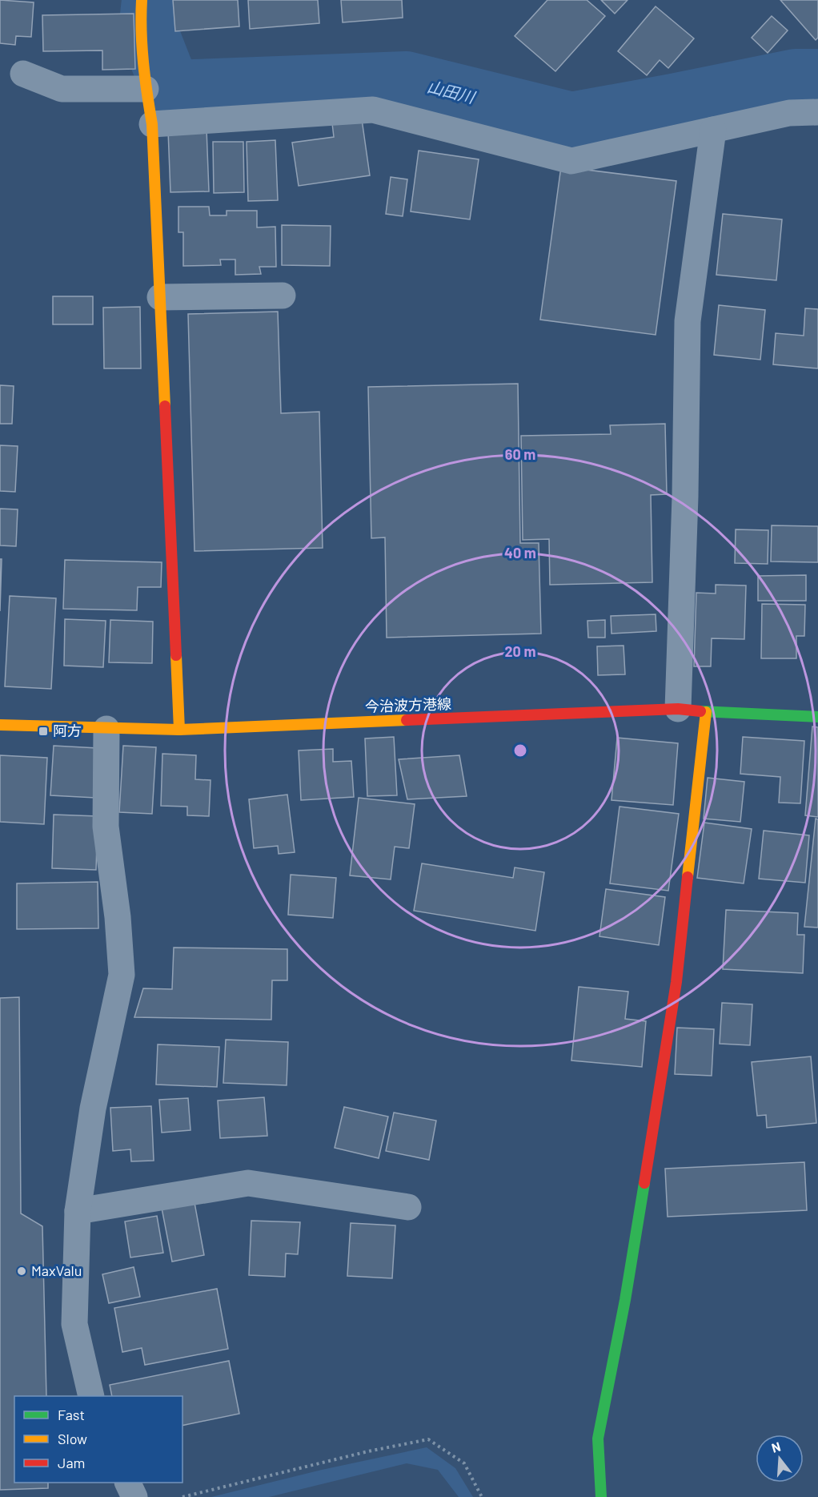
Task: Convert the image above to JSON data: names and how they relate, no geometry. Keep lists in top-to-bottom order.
{
  "streets": {
    "street": ["今治波方港線"]
  },
  "water": ["山田川"],
  "places": {
    "transit": ["阿方"],
    "other": ["MaxValu"]
  },
  "legend": ["Fast", "Slow", "Jam"],
  "north": "top",
  "rings": ["60 m", "40 m", "20 m"]
}
